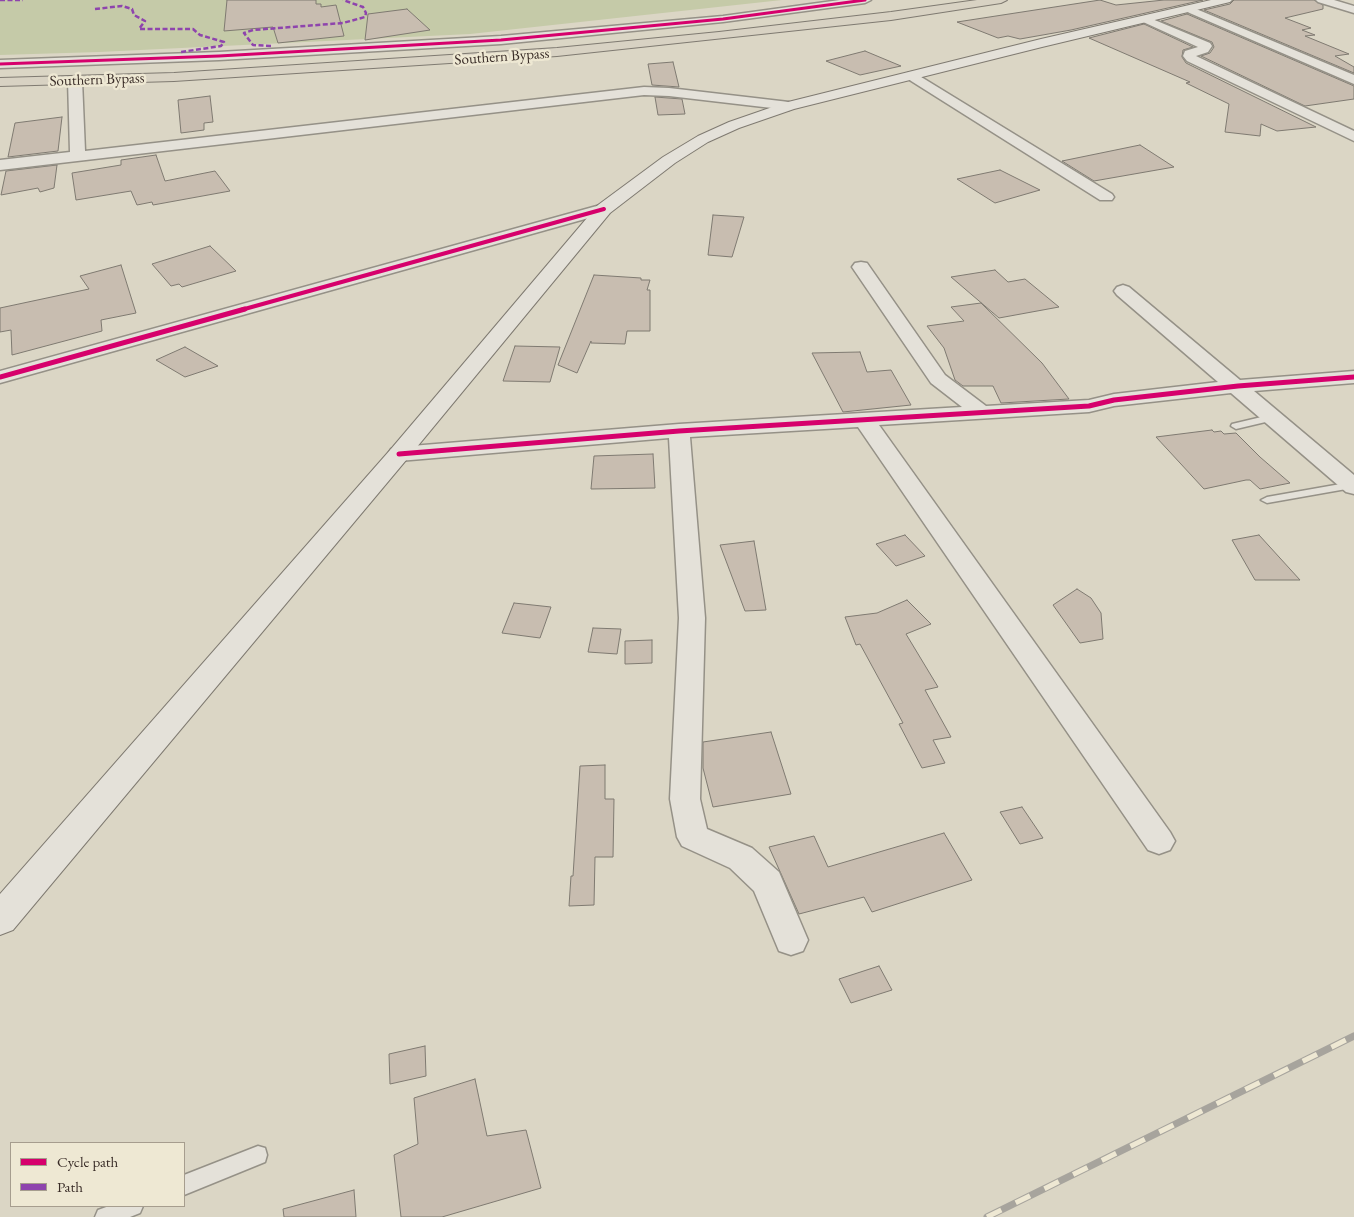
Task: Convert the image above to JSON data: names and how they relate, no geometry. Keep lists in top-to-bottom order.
{
  "streets": {
    "highway": ["Southern Bypass"]
  },
  "legend": ["Cycle path", "Path"]
}
